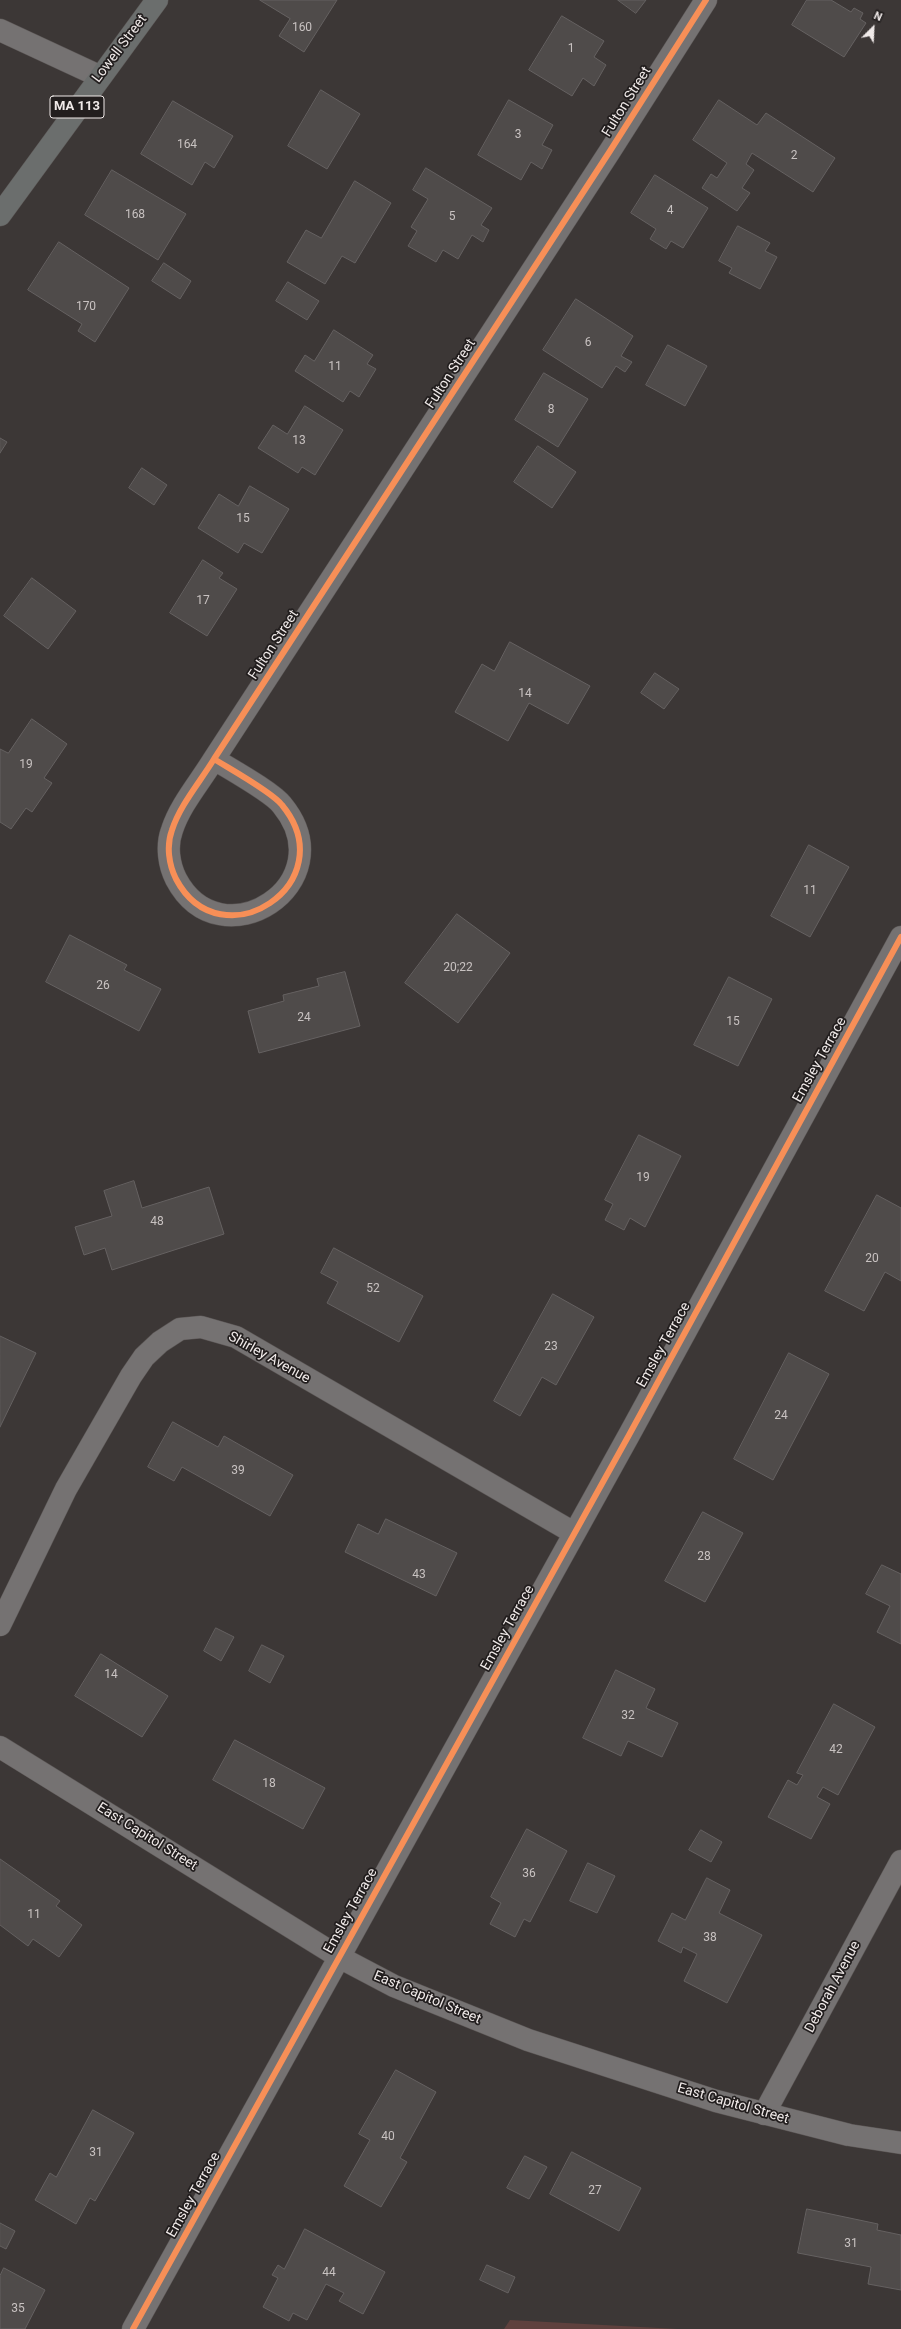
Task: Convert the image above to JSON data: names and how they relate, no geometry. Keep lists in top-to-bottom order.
{
  "streets": {
    "main road": ["Lowell Street", "MA 113"],
    "street": [
      "Fulton Street",
      "Emsley Terrace",
      "Shirley Avenue",
      "East Capitol Street",
      "Deborah Avenue"
    ]
  },
  "crossings": [
    ["Emsley Terrace", "Shirley Avenue"],
    ["Emsley Terrace", "East Capitol Street"],
    ["East Capitol Street", "Deborah Avenue"]
  ],
  "house_numbers": [
    "160",
    "1",
    "3",
    "164",
    "2",
    "4",
    "168",
    "5",
    "170",
    "6",
    "11",
    "8",
    "13",
    "15",
    "17",
    "14",
    "19",
    "11",
    "20;22",
    "26",
    "24",
    "15",
    "19",
    "48",
    "20",
    "52",
    "23",
    "24",
    "39",
    "28",
    "43",
    "14",
    "32",
    "42",
    "18",
    "36",
    "11",
    "38",
    "40",
    "31",
    "27",
    "31",
    "44",
    "35"
  ],
  "north": "top right"
}
